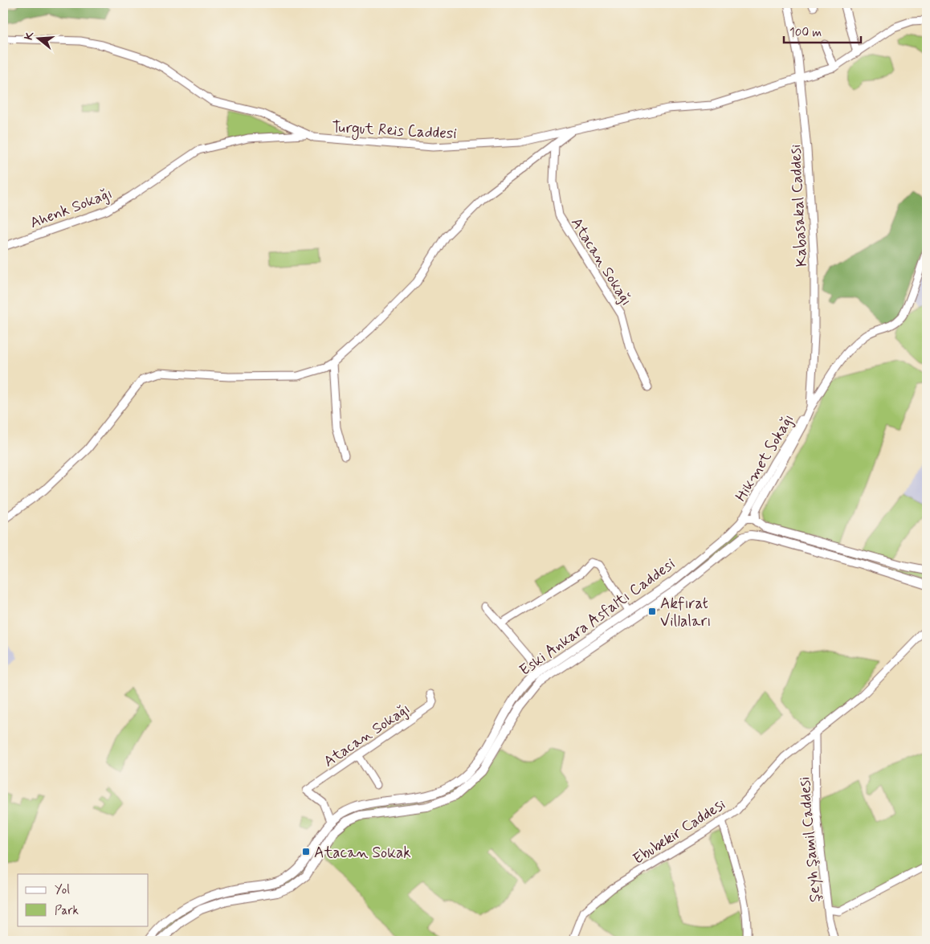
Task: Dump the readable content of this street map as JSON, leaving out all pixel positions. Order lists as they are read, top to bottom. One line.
{"streets":{"main road":["Eski Ankara Asfaltı Caddesi"],"street":["Turgut Reis Caddesi","Kabasakal Caddesi","Ahenk Sokağı","Atacan Sokağı","Hikmet Sokağı","Ebubekir Caddesi","Şeyh Şamil Caddesi"]},"crossings":[["Turgut Reis Caddesi","Kabasakal Caddesi"],["Turgut Reis Caddesi","Ahenk Sokağı"],["Kabasakal Caddesi","Hikmet Sokağı"],["Atacan Sokağı","Eski Ankara Asfaltı Caddesi"],["Hikmet Sokağı","Eski Ankara Asfaltı Caddesi"],["Ebubekir Caddesi","Şeyh Şamil Caddesi"]],"places":{"transit":["Akfırat Villaları","Atacan Sokak"]},"legend":["Yol","Park"],"scale_bar":"100 m","north":"left"}
